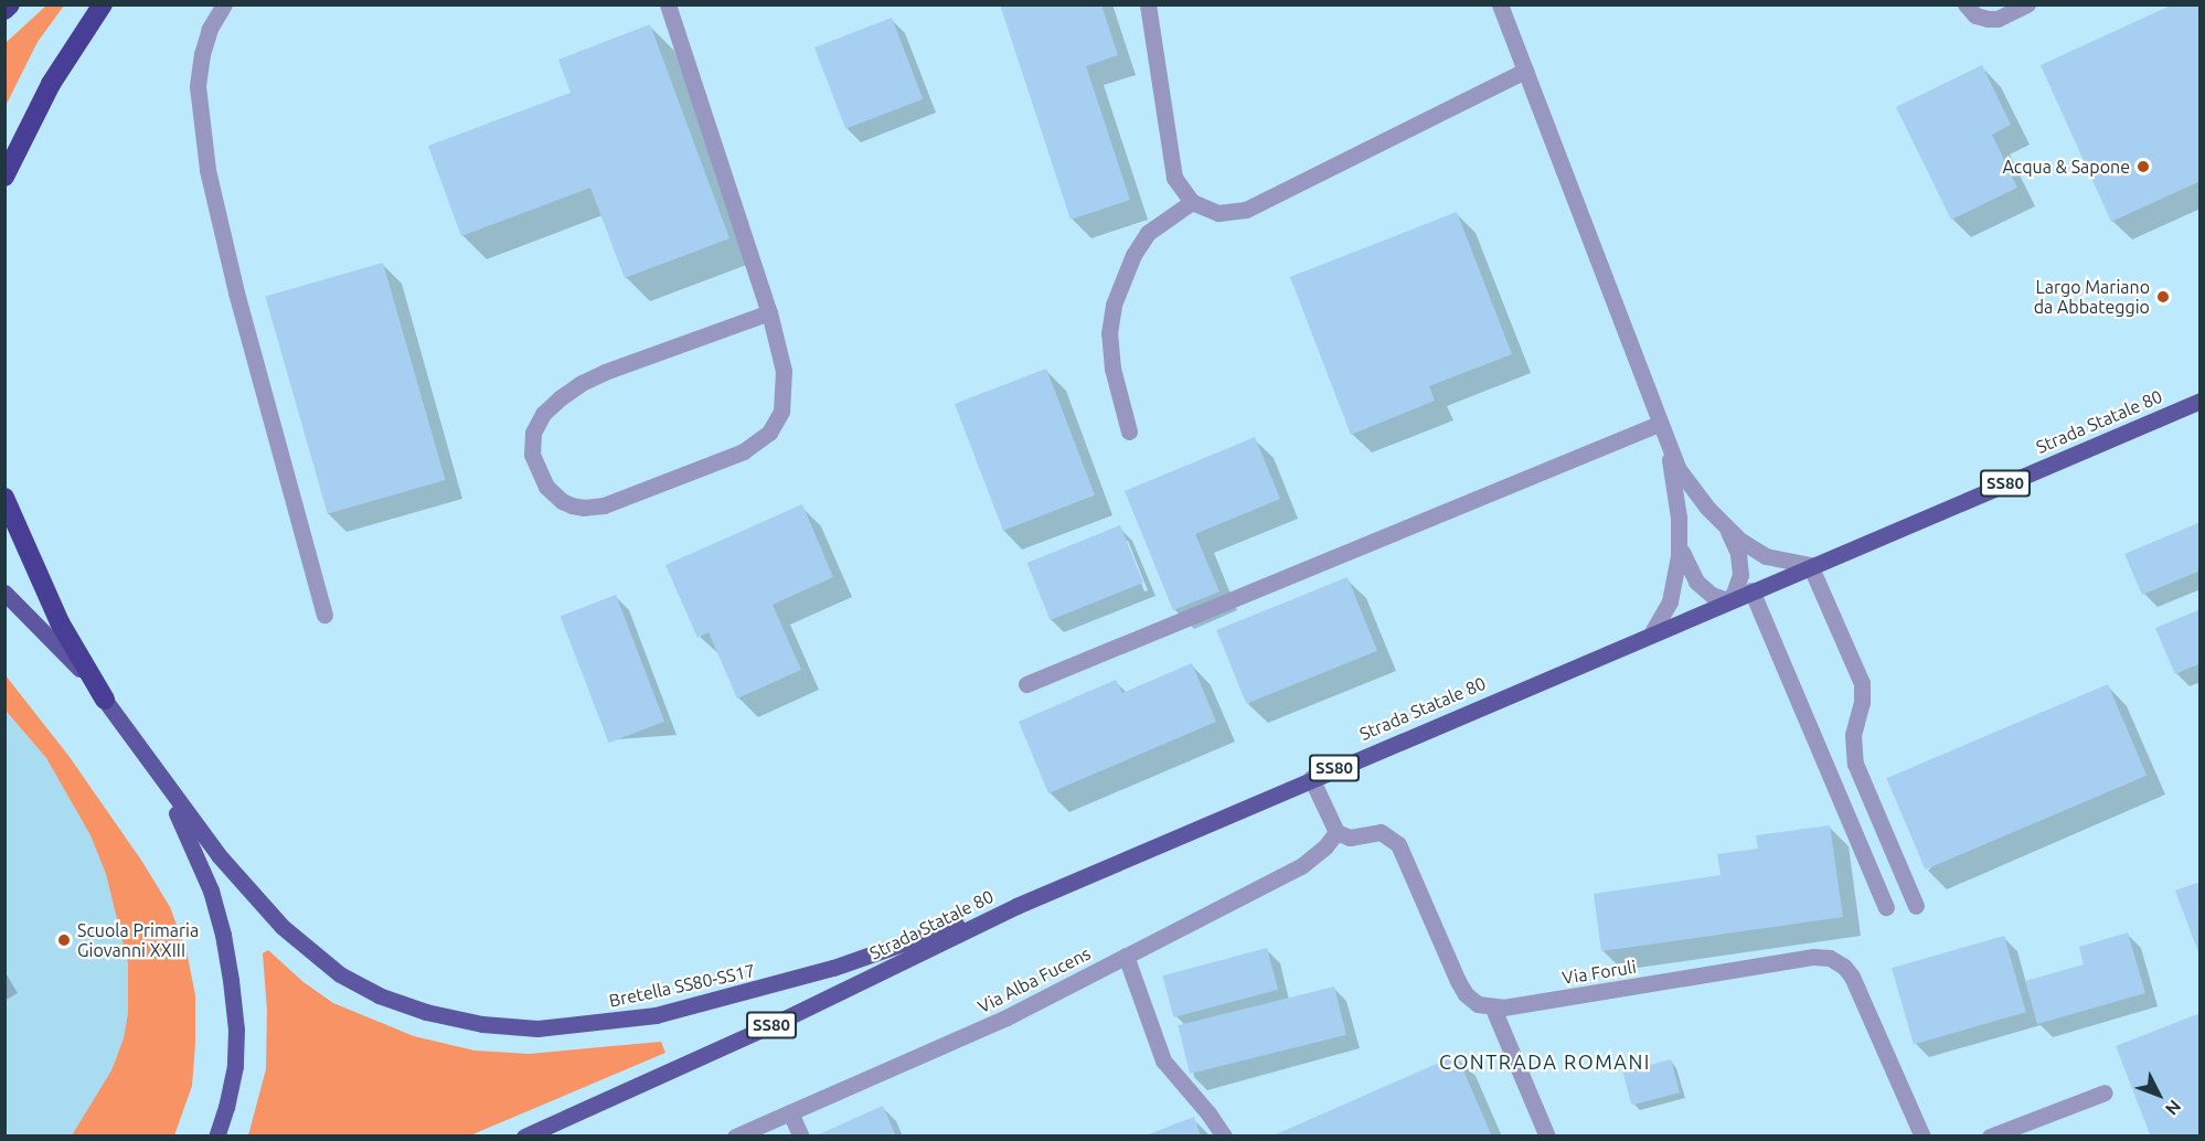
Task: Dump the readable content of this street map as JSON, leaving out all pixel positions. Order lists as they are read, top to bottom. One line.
{"streets":{"main road":["Strada Statale 80","SS80","Bretella SS80-SS17"],"street":["Via Foruli","Via Alba Fucens"]},"crossings":[["Strada Statale 80","Bretella SS80-SS17"]],"districts":["CONTRADA ROMANI"],"places":["Acqua & Sapone","Largo Mariano da Abbateggio","Scuola Primaria Giovanni XXIII"],"north":"bottom right"}
